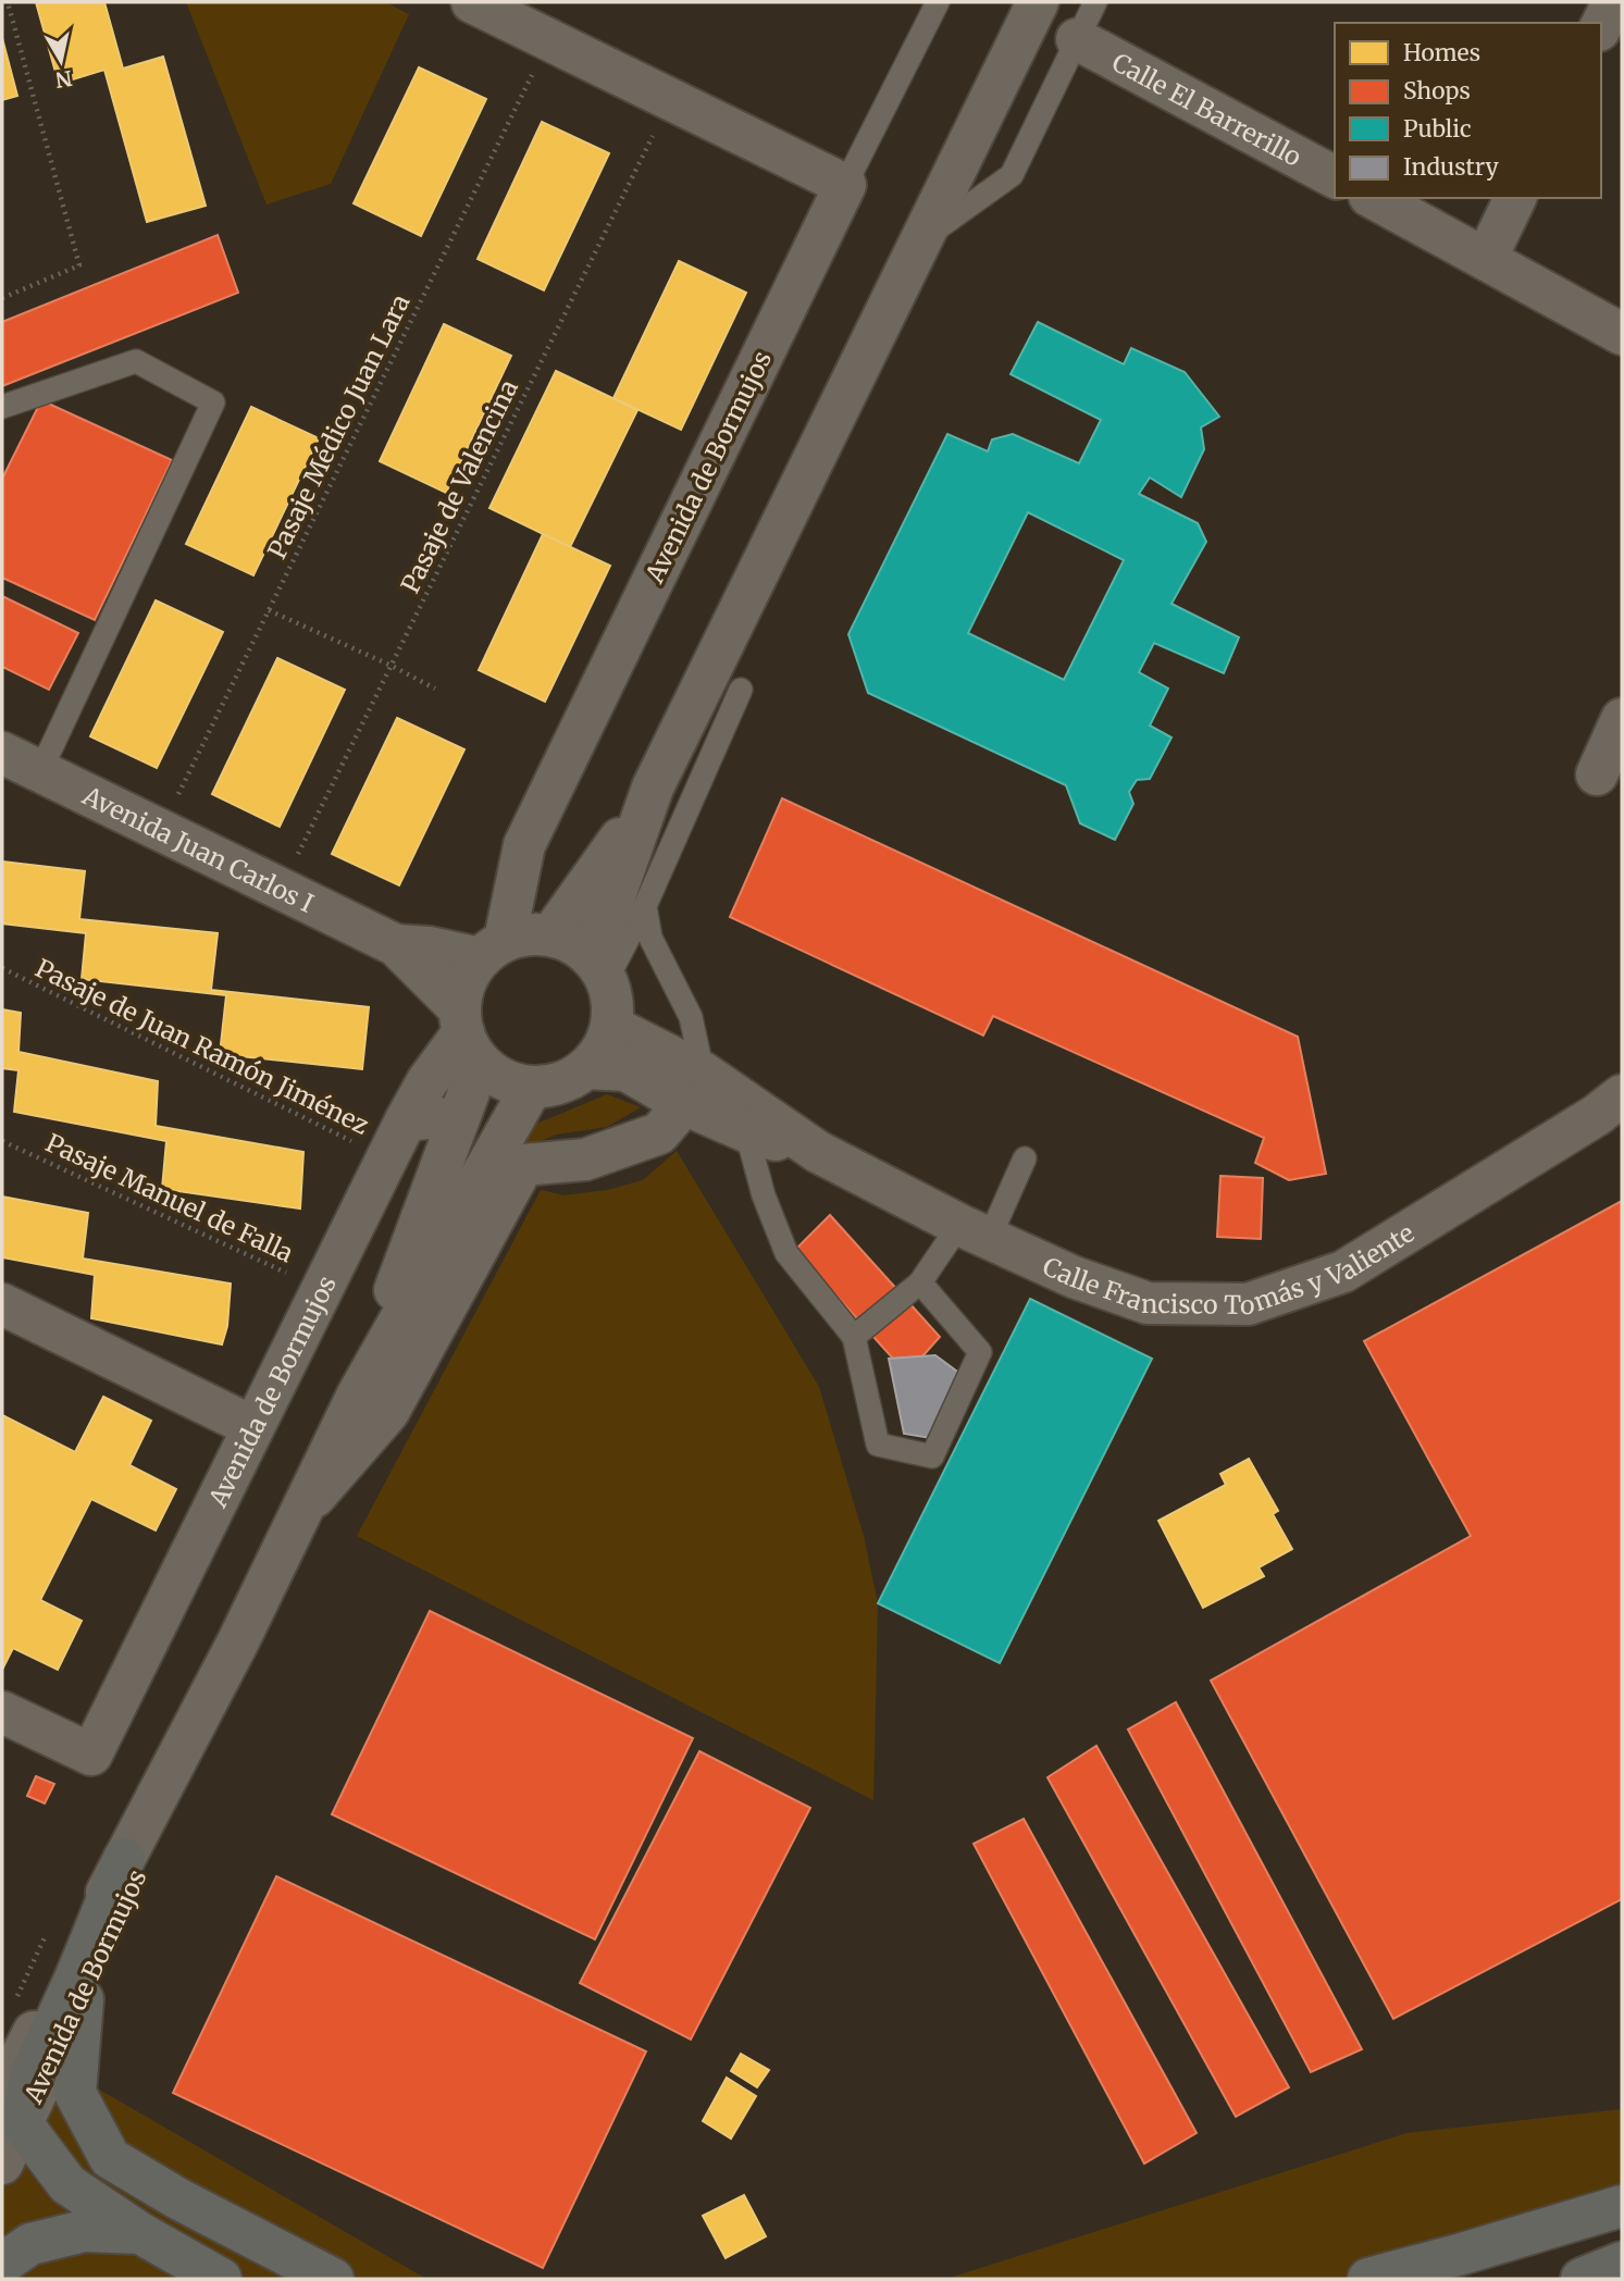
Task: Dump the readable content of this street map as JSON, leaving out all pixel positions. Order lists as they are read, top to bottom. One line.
{"streets":{"street":["Calle El Barrerillo","Avenida de Bormujos","Avenida Juan Carlos I","Calle Francisco Tomás y Valiente"],"path":["Pasaje Médico Juan Lara","Pasaje de Valencina","Pasaje de Juan Ramón Jiménez","Pasaje Manuel de Falla"]},"crossings":[["Pasaje Médico Juan Lara","Avenida Juan Carlos I"],["Avenida de Bormujos","Avenida Juan Carlos I"],["Avenida de Bormujos","Pasaje de Juan Ramón Jiménez"],["Avenida de Bormujos","Pasaje Manuel de Falla"],["Avenida de Bormujos","Calle Francisco Tomás y Valiente"],["Pasaje de Valencina","Avenida Juan Carlos I"],["Avenida Juan Carlos I","Calle Francisco Tomás y Valiente"]],"legend":["Homes","Shops","Public","Industry"],"north":"bottom"}
